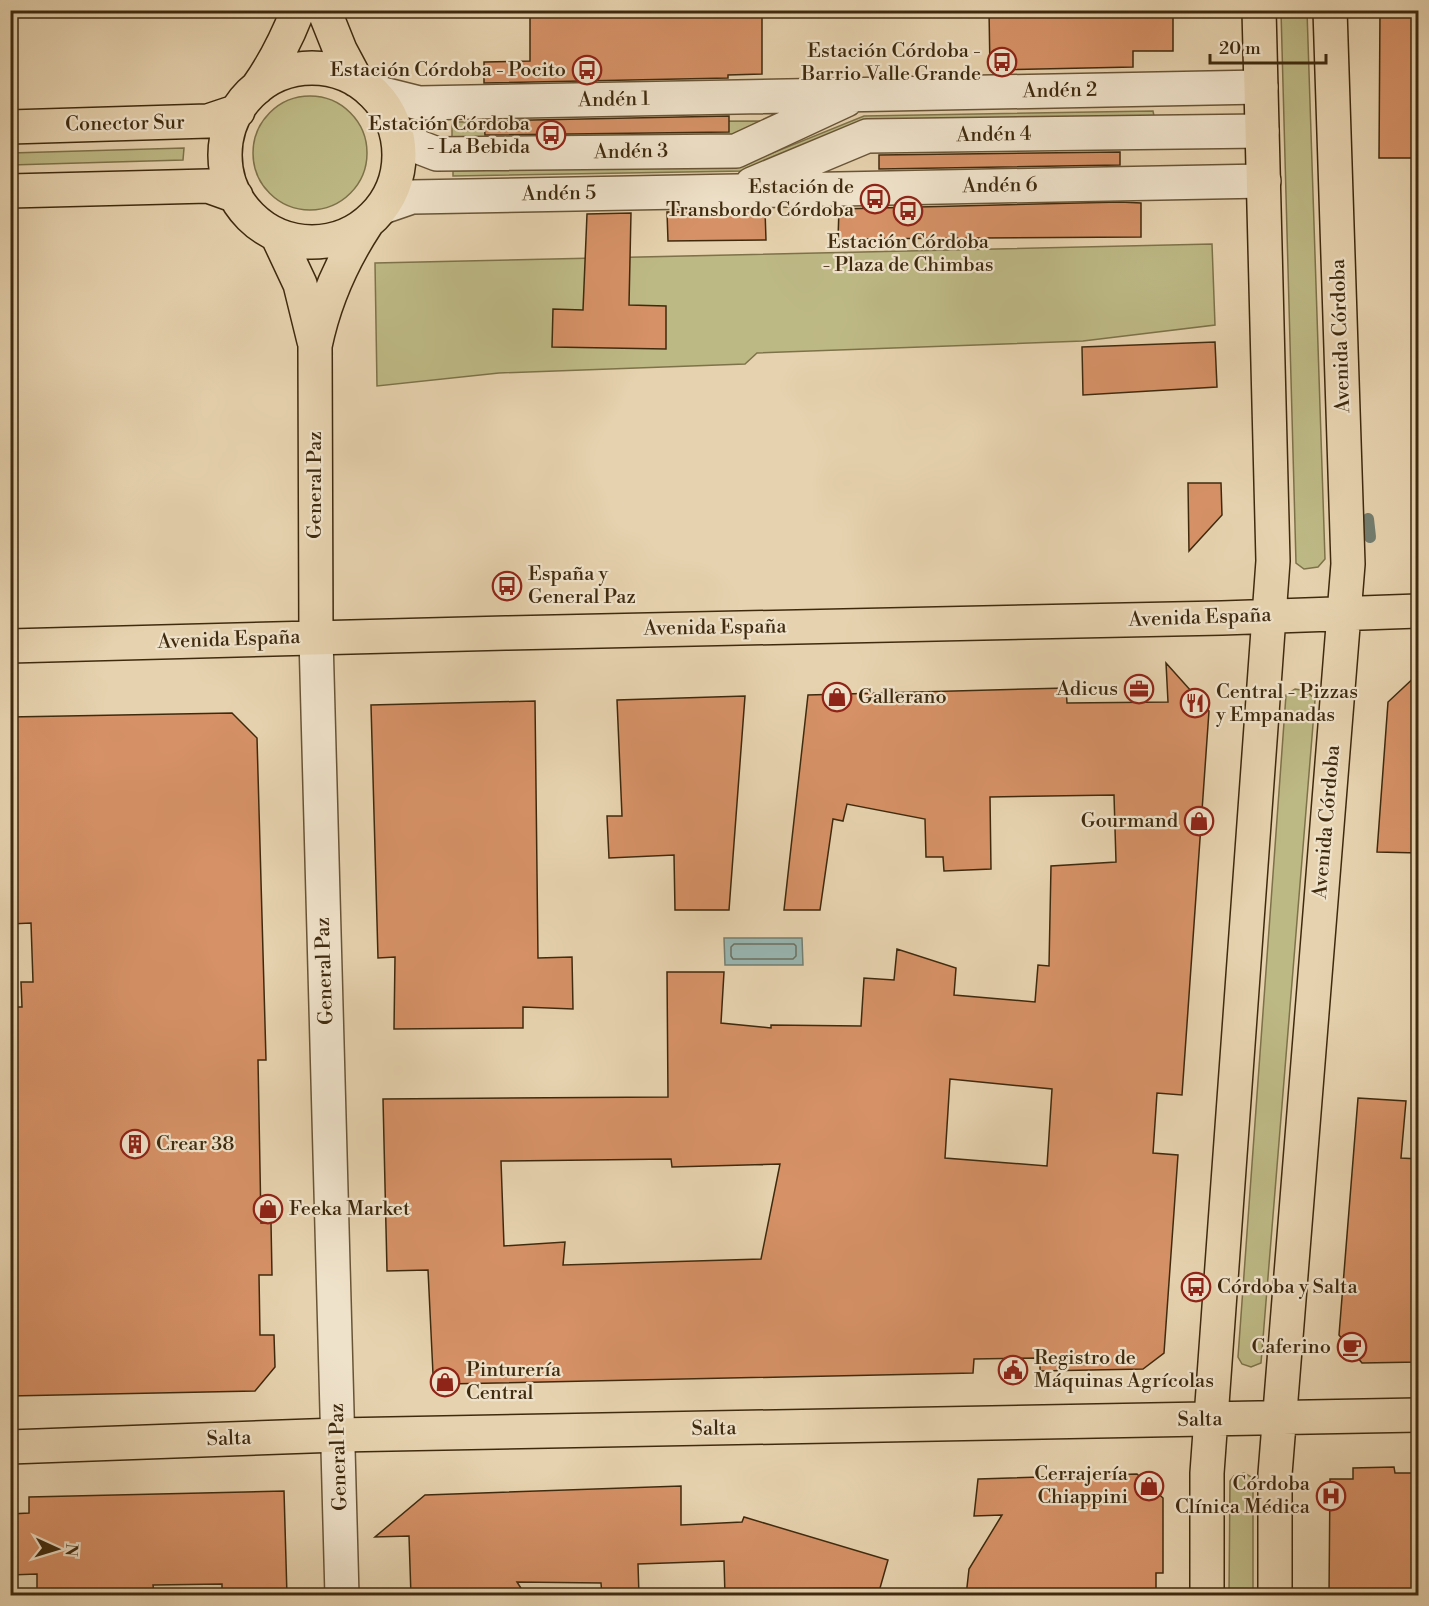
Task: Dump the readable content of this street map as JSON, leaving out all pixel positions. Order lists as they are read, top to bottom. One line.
{"streets":{"main road":["Conector Sur","Avenida Córdoba","General Paz","Avenida España","Salta"],"street":["Andén 2","Andén 1","Andén 4","Andén 3","Andén 6","Andén 5"]},"crossings":[["Andén 2","Andén 1"],["Andén 2","Andén 3"],["Andén 1","Conector Sur"],["Andén 1","Andén 3"],["Andén 1","Andén 5"],["Andén 1","General Paz"],["Conector Sur","Andén 3"],["Conector Sur","Andén 5"],["Conector Sur","General Paz"],["Andén 4","Andén 6"],["Andén 4","Andén 5"],["Andén 3","Andén 5"],["Andén 3","General Paz"],["Andén 6","Andén 5"],["Andén 5","General Paz"],["Avenida Córdoba","Avenida España"],["Avenida Córdoba","Salta"],["General Paz","Avenida España"],["General Paz","Salta"]],"places":{"bus stop":["Estación Córdoba - Barrio Valle Grande","Estación Córdoba - Pocito","Estación Córdoba - La Bebida","Estación de Transbordo Córdoba","Estación Córdoba - Plaza de Chimbas","España y General Paz","Córdoba y Salta"],"office":["Adicus"],"shop":["Gallerano","Gourmand","Feeka Market","Pinturería Central","Cerrajería Chiappini"],"restaurant":["Central - Pizzas y Empanadas"],"building":["Crear 38"],"cafe":["Caferino"],"public building":["Registro de Máquinas Agrícolas"],"hospital":["Córdoba Clínica Médica"]},"scale_bar":"20 m","north":"right"}
